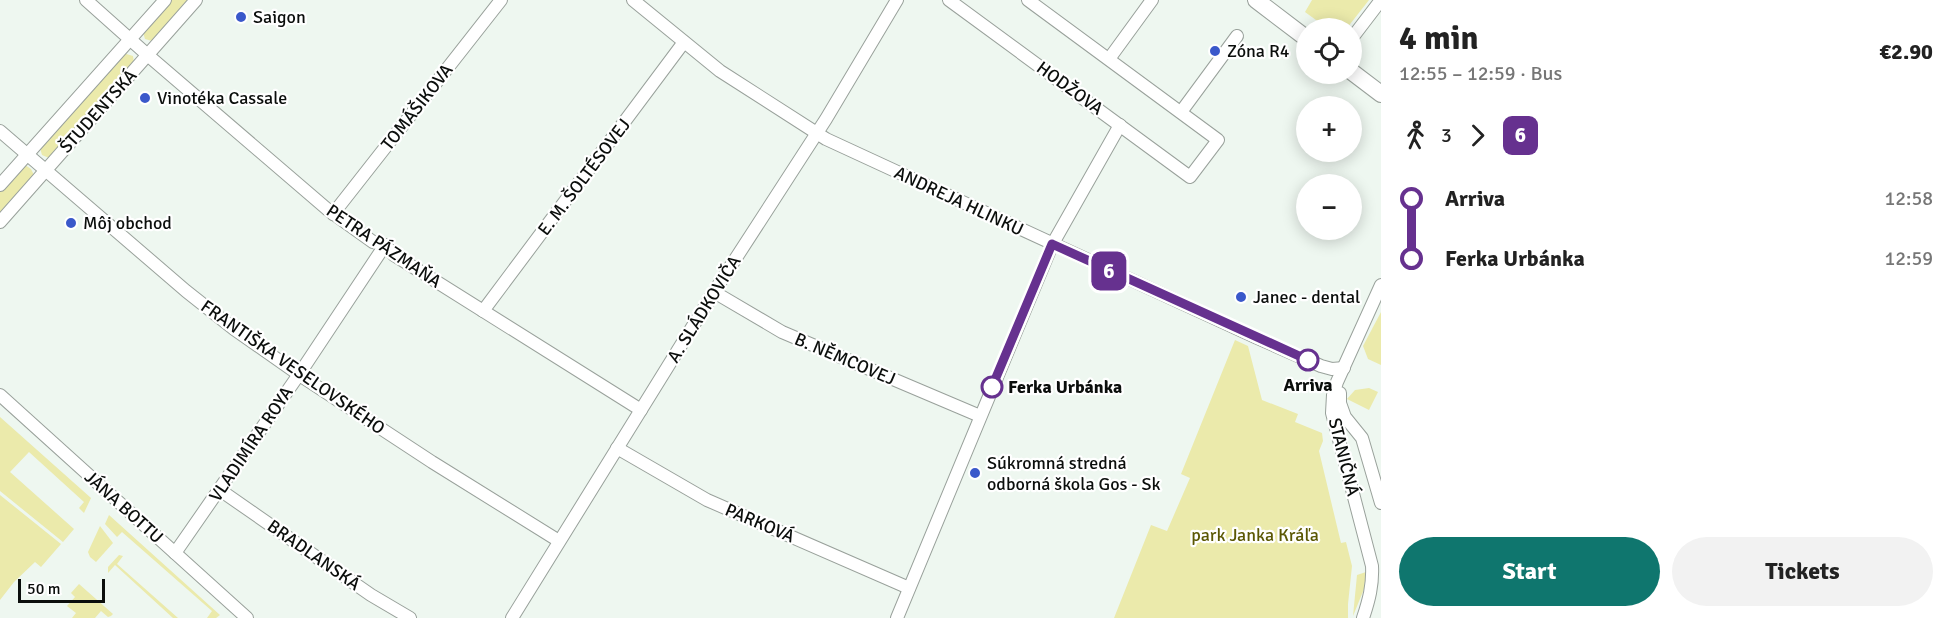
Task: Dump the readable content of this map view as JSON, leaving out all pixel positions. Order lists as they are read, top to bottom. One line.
{"streets":{"street":["HODŽOVA","TOMÁŠIKOVA","ŠTUDENTSKÁ","E. M. ŠOLTÉSOVEJ","ANDREJA HLINKU","PETRA PÁZMAŇA","A. SLÁDKOVIČA","B. NĚMCOVEJ","FRANTIŠKA VESELOVSKÉHO","VLADIMÍRA ROYA","STANIČNÁ","JÁNA BOTTU","PARKOVÁ","BRADLANSKÁ"]},"crossings":[["TOMÁŠIKOVA","PETRA PÁZMAŇA"],["ŠTUDENTSKÁ","PETRA PÁZMAŇA"],["ŠTUDENTSKÁ","FRANTIŠKA VESELOVSKÉHO"],["E. M. ŠOLTÉSOVEJ","ANDREJA HLINKU"],["E. M. ŠOLTÉSOVEJ","PETRA PÁZMAŇA"],["ANDREJA HLINKU","A. SLÁDKOVIČA"],["ANDREJA HLINKU","STANIČNÁ"],["PETRA PÁZMAŇA","A. SLÁDKOVIČA"],["PETRA PÁZMAŇA","VLADIMÍRA ROYA"],["A. SLÁDKOVIČA","B. NĚMCOVEJ"],["A. SLÁDKOVIČA","FRANTIŠKA VESELOVSKÉHO"],["A. SLÁDKOVIČA","PARKOVÁ"],["FRANTIŠKA VESELOVSKÉHO","VLADIMÍRA ROYA"],["VLADIMÍRA ROYA","JÁNA BOTTU"],["VLADIMÍRA ROYA","BRADLANSKÁ"]],"parks":["park Janka Kráľa"],"places":["Saigon","Zóna R4","Vinotéka Cassale","Môj obchod","Janec - dental","Arriva","Ferka Urbánka","Súkromná stredná odborná škola Gos - Sk"],"lines":["bus line 6"],"scale_bar":"50 m","page":{"on_map":"6","heading":["4 min","12:55 – 12:59 · Bus","€2.90"],"map_buttons":["+","−"],"legs":["3","6"],"list":[{"name":"Arriva","value":"12:58"},{"name":"Ferka Urbánka","value":"12:59"}],"buttons":["Start","Tickets"],"scale":"50 m"}}
